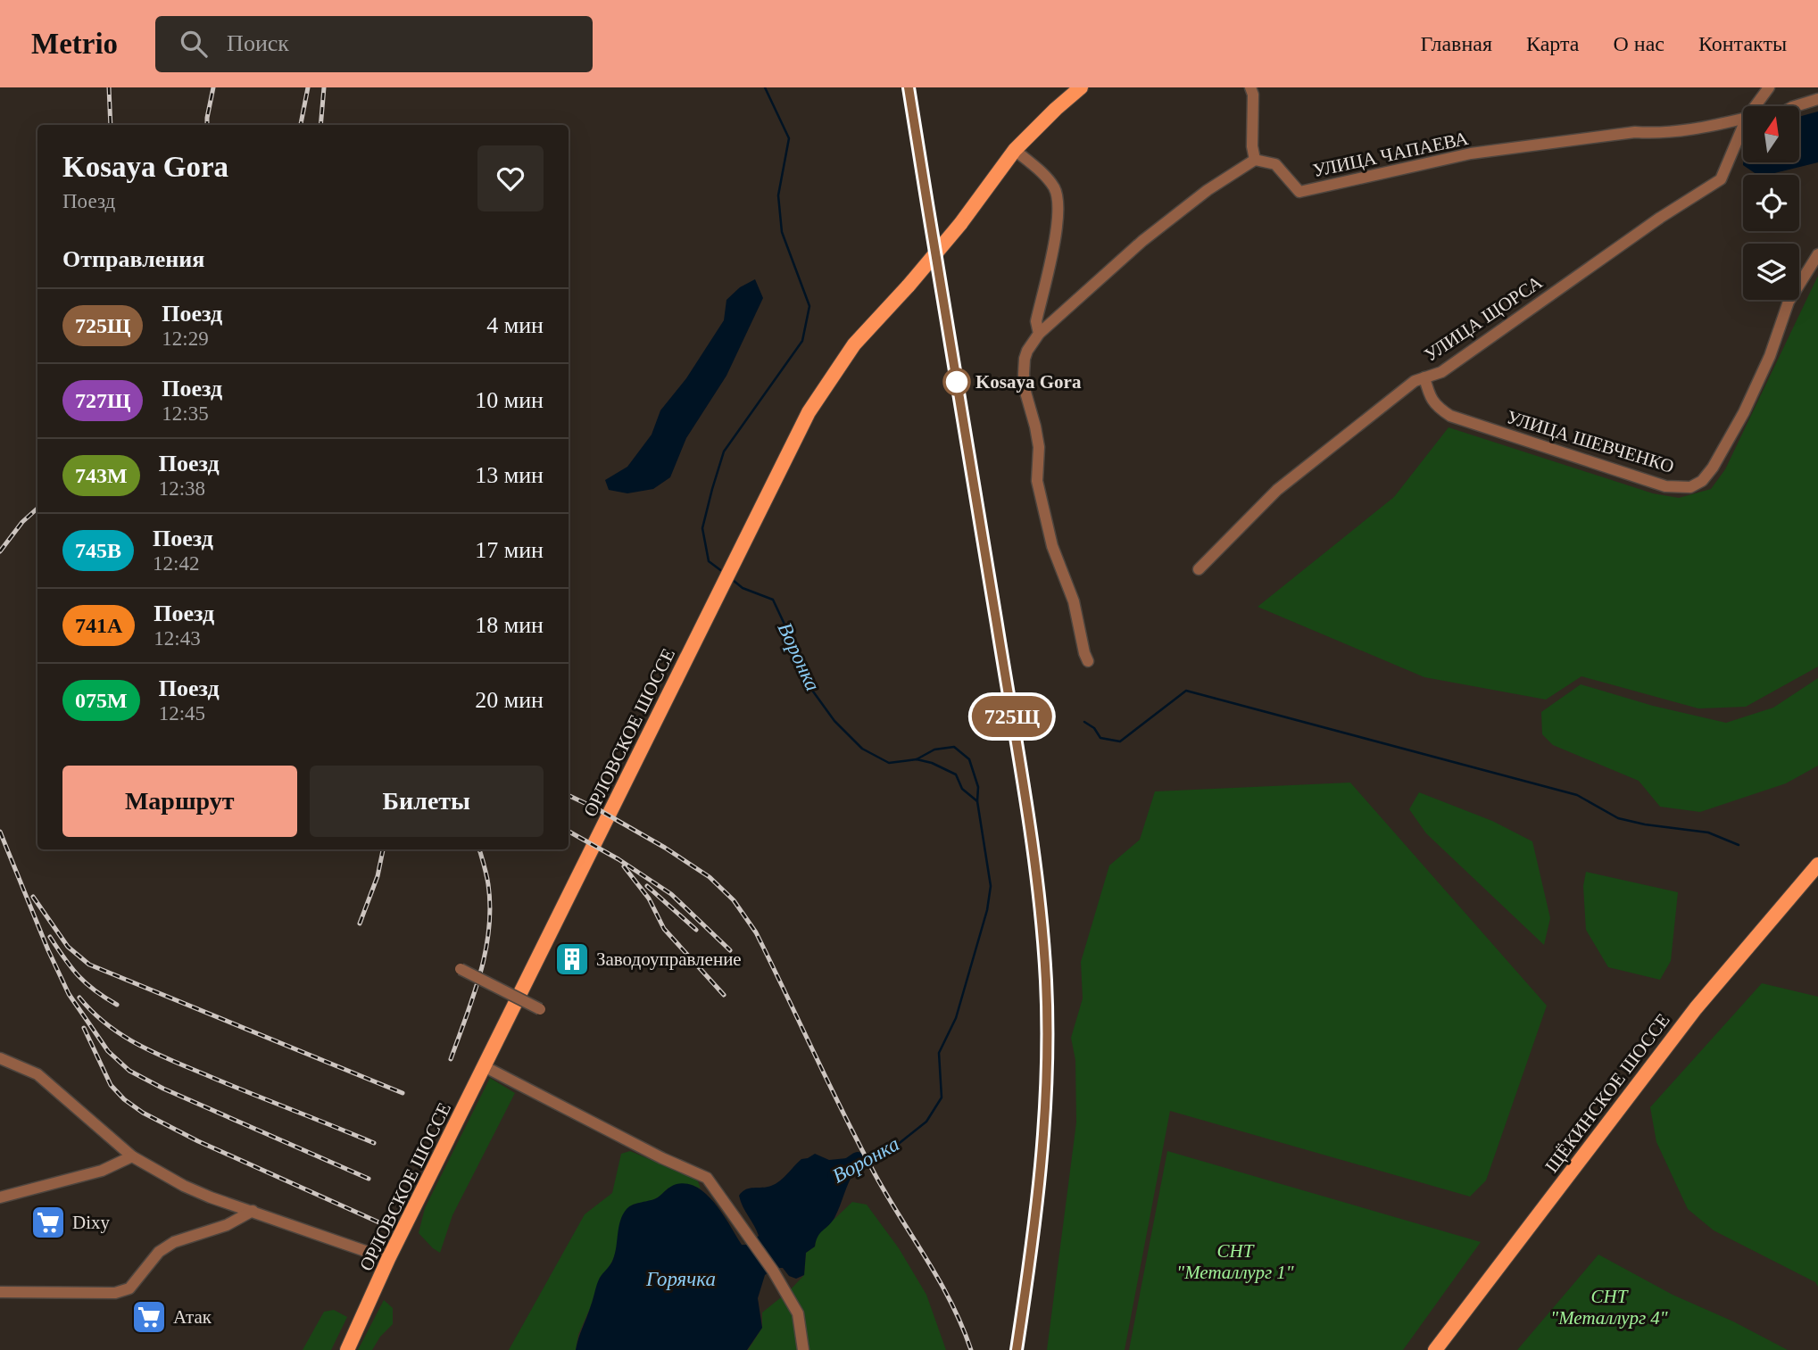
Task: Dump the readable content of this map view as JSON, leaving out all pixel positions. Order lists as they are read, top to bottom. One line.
{"streets":{"main road":["ОРЛОВСКОЕ ШОССЕ","ЩЁКИНСКОЕ ШОССЕ"],"street":["УЛИЦА ЧАПАЕВА","УЛИЦА ЩОРСА","УЛИЦА ШЕВЧЕНКО"]},"crossings":[["УЛИЦА ЩОРСА","УЛИЦА ШЕВЧЕНКО"]],"water":["Воронка","Горячка"],"parks":["СНТ \"Металлург 1\"","СНТ \"Металлург 4\""],"places":{"other":["Kosaya Gora"],"building":["Заводоуправление"],"supermarket":["Dixy","Атак"]},"north":"top","page":{"header":"Metrio","search":"Поиск","nav":["Главная","Карта","О нас","Контакты"],"on_map":"725Щ","heading":[["Kosaya Gora","Поезд"],"Отправления"],"list":[{"mark":"725Щ","name":"Поезд","note":"12:29","value":"4 мин"},{"mark":"727Щ","name":"Поезд","note":"12:35","value":"10 мин"},{"mark":"743М","name":"Поезд","note":"12:38","value":"13 мин"},{"mark":"745В","name":"Поезд","note":"12:42","value":"17 мин"},{"mark":"741А","name":"Поезд","note":"12:43","value":"18 мин"},{"mark":"075М","name":"Поезд","note":"12:45","value":"20 мин"}],"buttons":["Маршрут","Билеты"]}}
